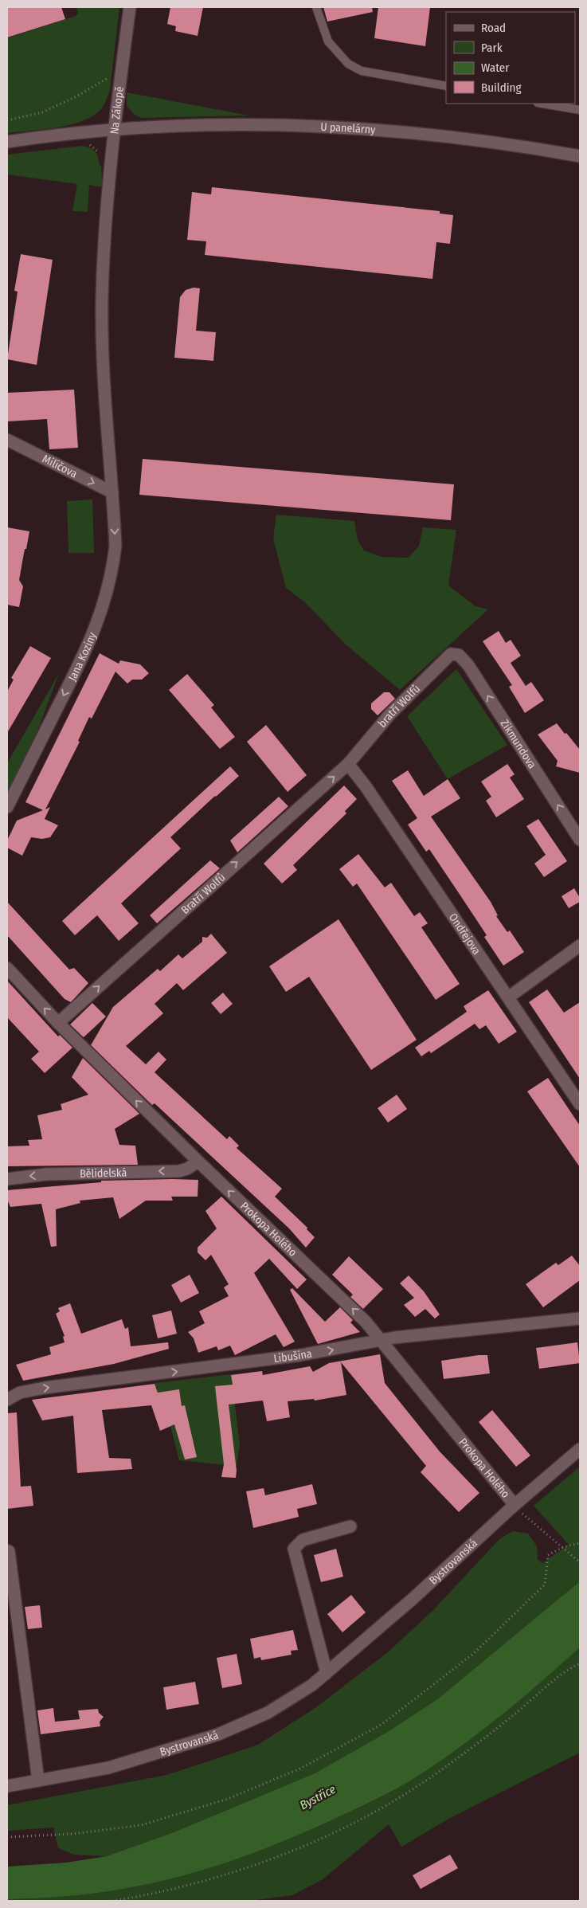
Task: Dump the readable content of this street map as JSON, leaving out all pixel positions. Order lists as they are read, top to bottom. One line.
{"streets":{"street":["Na Zákopě","U panelárny","Milíčova","Jana Koziny","bratří Wolfů","Zikmundova","Bratří Wolfů","Ondřejova","Bělidelská","Prokopa Holého","Libušina","Bystrovanská"]},"crossings":[["Na Zákopě","U panelárny"],["Na Zákopě","Jana Koziny"],["U panelárny","Jana Koziny"],["Milíčova","Jana Koziny"],["bratří Wolfů","Zikmundova"],["bratří Wolfů","Bratří Wolfů"],["bratří Wolfů","Ondřejova"],["Bratří Wolfů","Ondřejova"],["Bratří Wolfů","Prokopa Holého"],["Bělidelská","Prokopa Holého"],["Prokopa Holého","Libušina"],["Prokopa Holého","Bystrovanská"]],"one_way":["Milíčova","Jana Koziny","Zikmundova","Bratří Wolfů","Bělidelská","Prokopa Holého","Libušina"],"water":["Bystřice"],"legend":["Road","Park","Water","Building"]}
